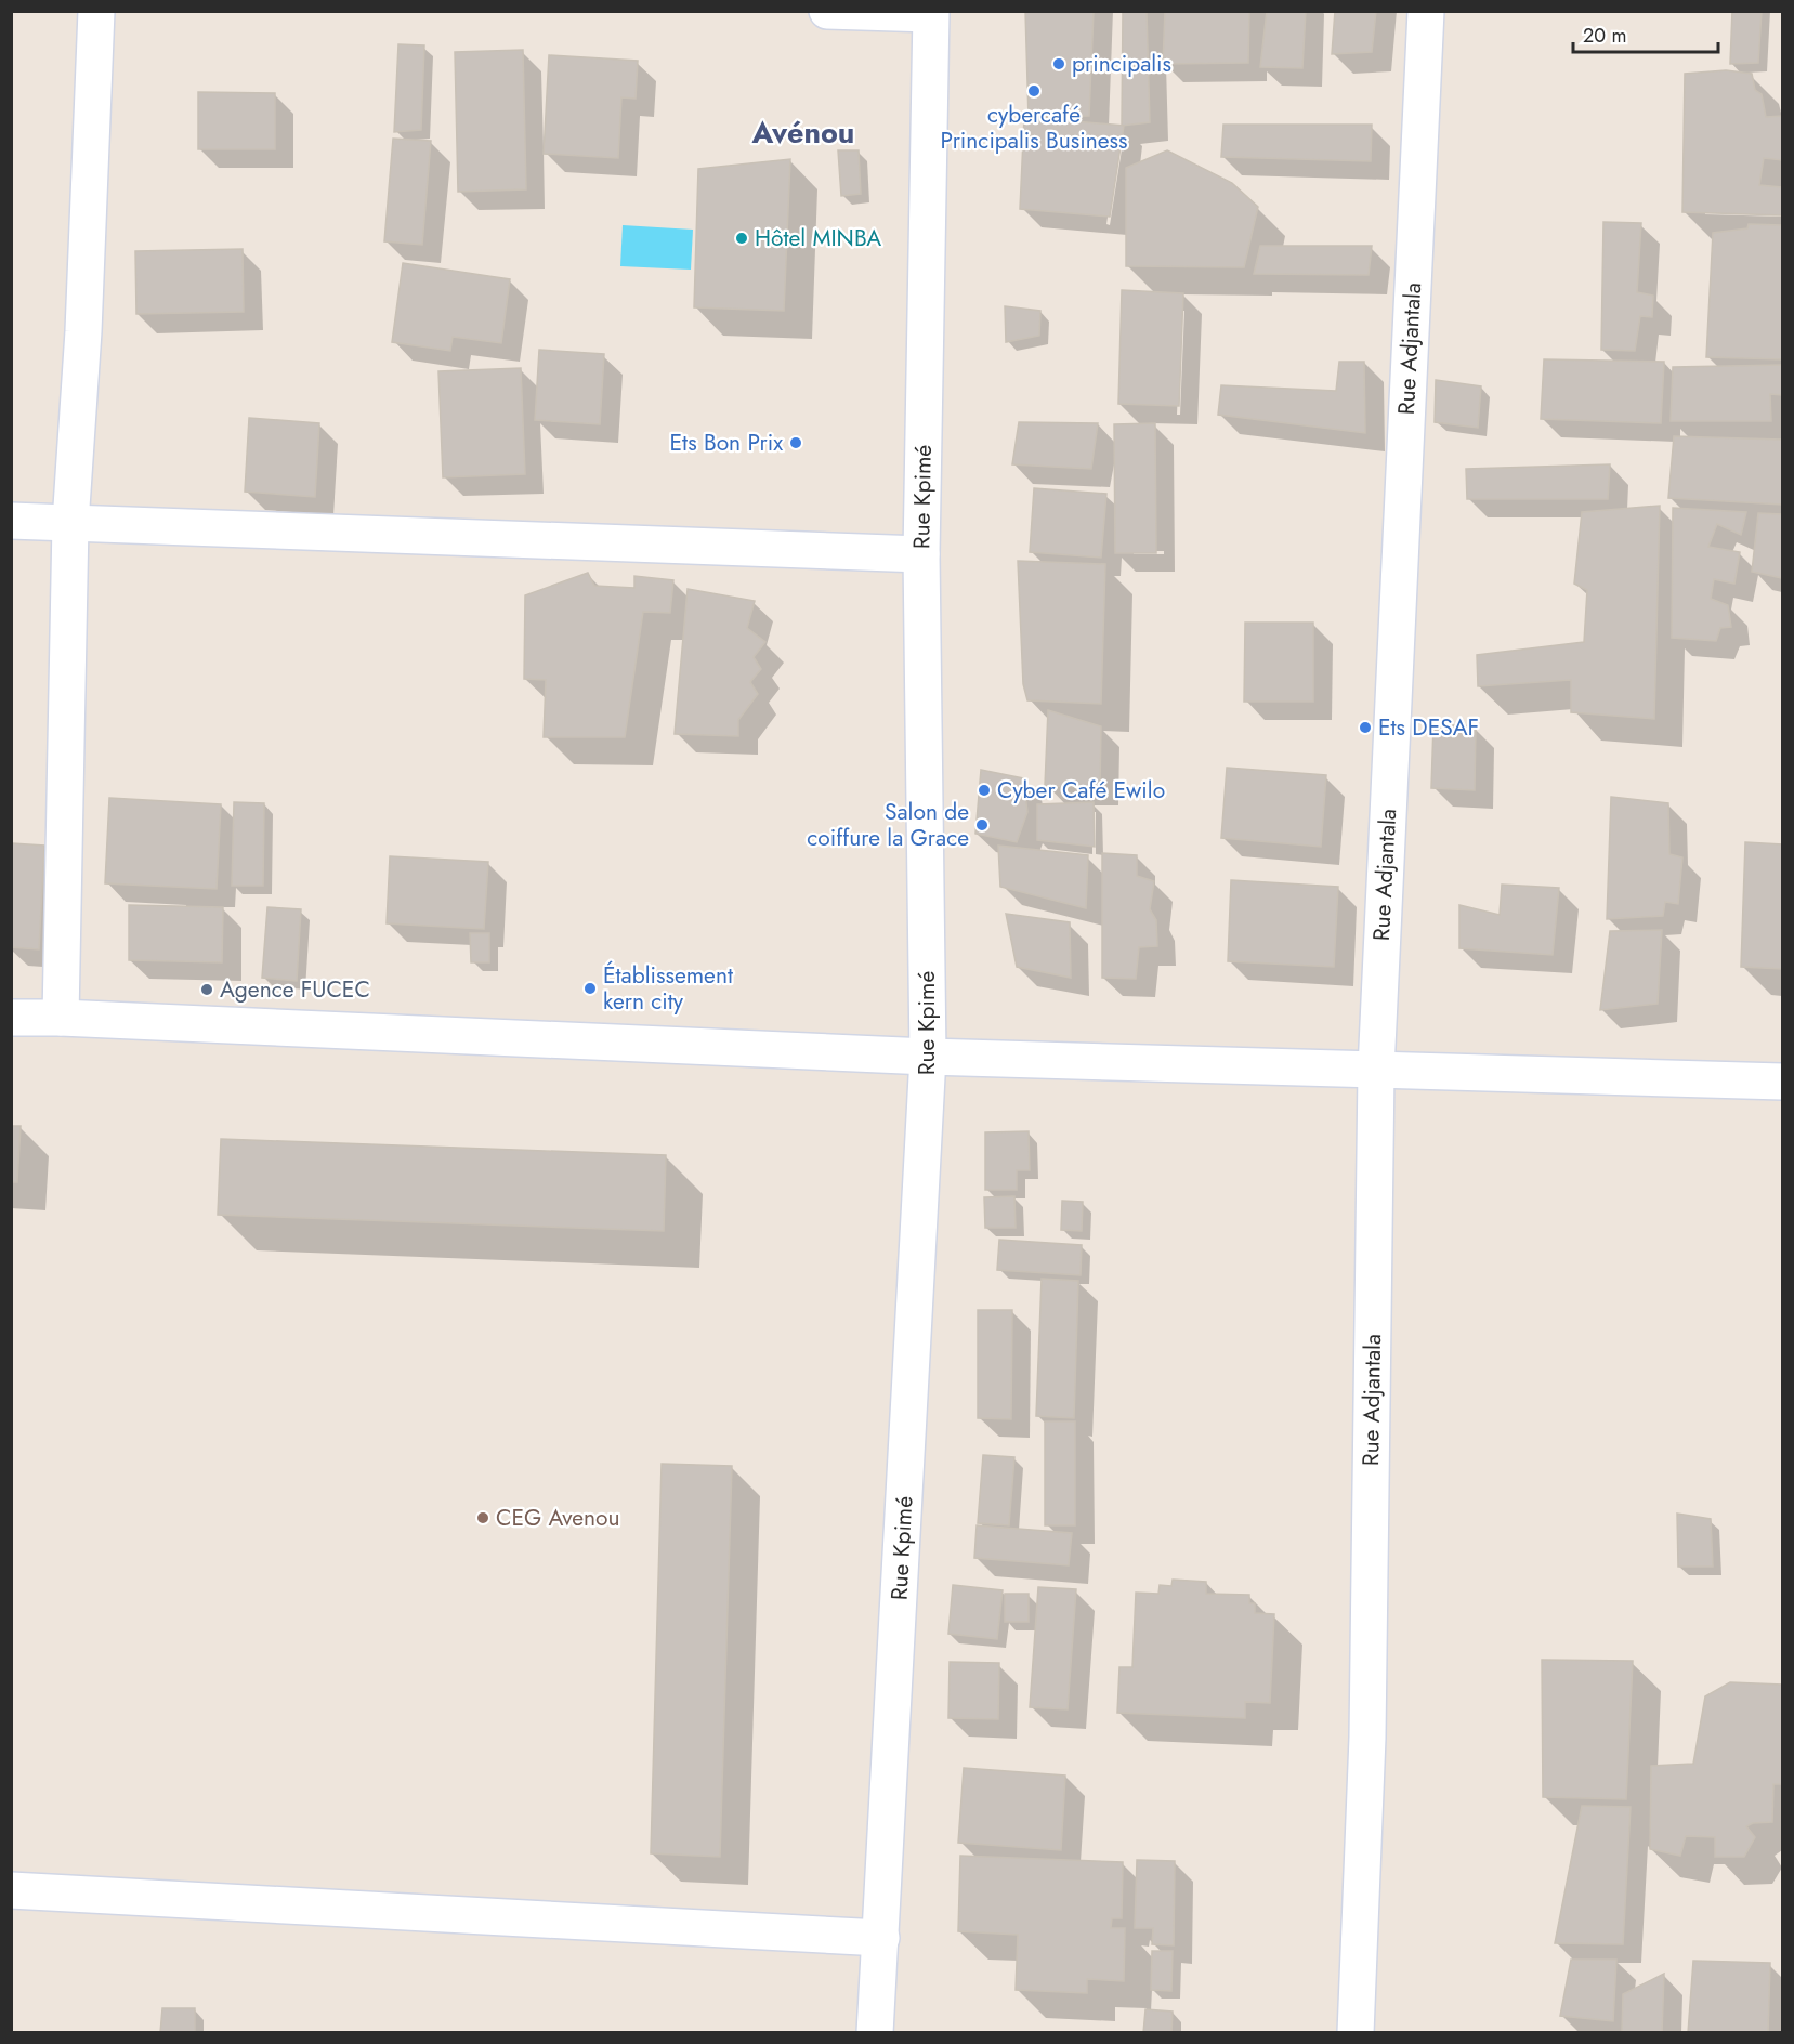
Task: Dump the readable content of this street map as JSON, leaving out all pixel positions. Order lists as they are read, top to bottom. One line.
{"streets":{"street":["Rue Adjantala","Rue Kpimé"]},"districts":["Avénou"],"places":["principalis","cybercafé Principalis Business","Hôtel MINBA","Ets Bon Prix","Ets DESAF","Cyber Café Ewilo","Salon de coiffure la Grace","Établissement kern city","Agence FUCEC","CEG Avenou"],"scale_bar":"20 m"}
